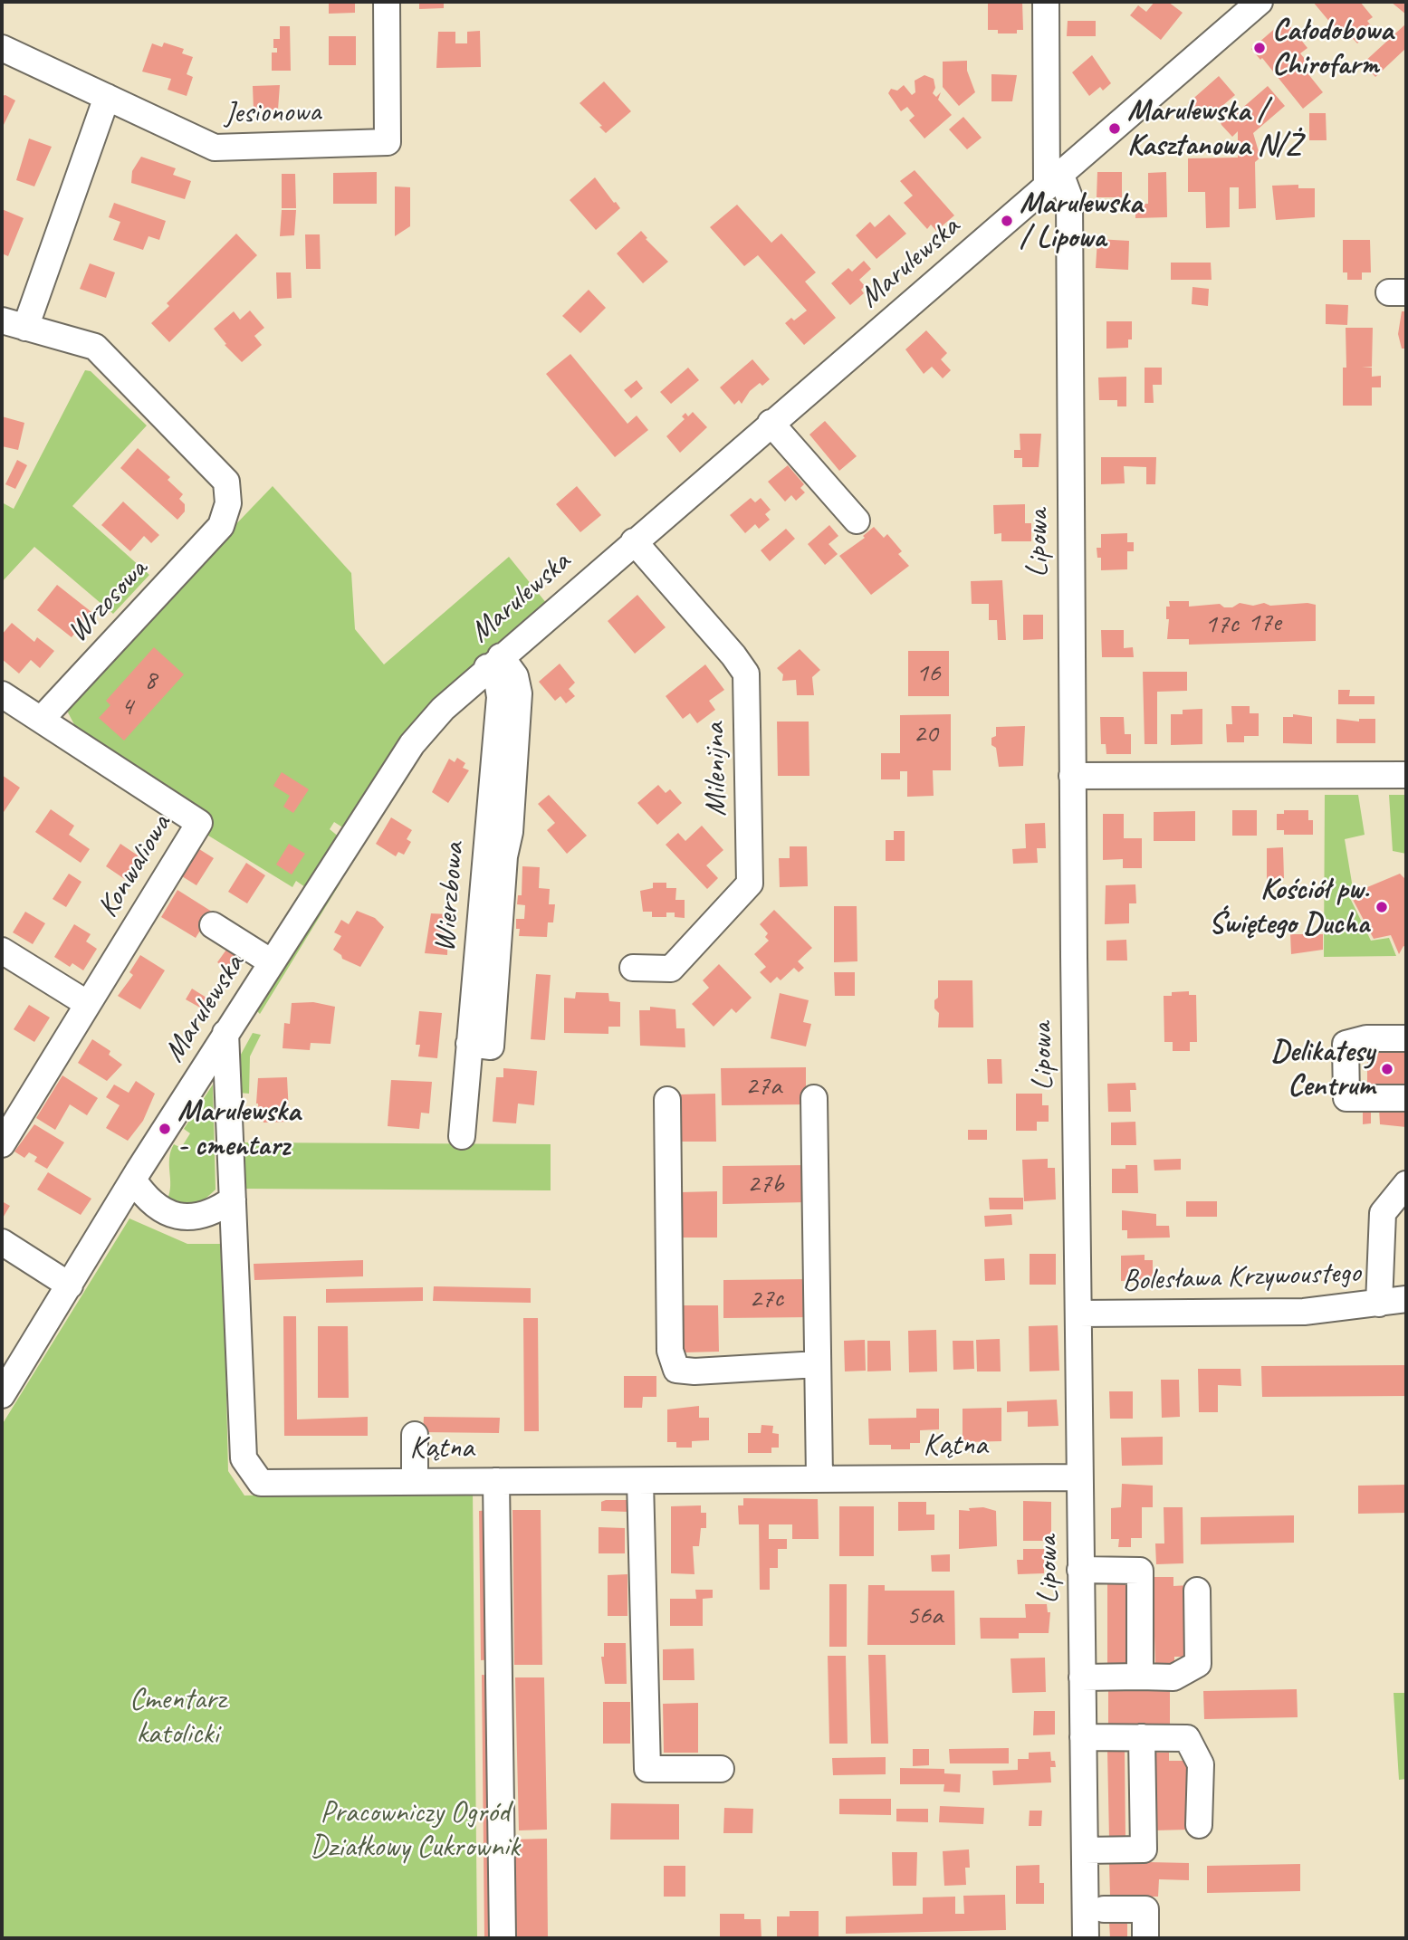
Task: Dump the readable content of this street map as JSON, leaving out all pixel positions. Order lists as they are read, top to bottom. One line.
{"streets":{"street":["Jesionowa","Marulewska","Lipowa","Wrzosowa","Milenijna","Konwaliowa","Wierzbowa","Bolesława Krzywoustego","Kątna"]},"crossings":[["Marulewska","Lipowa"],["Marulewska","Milenijna"],["Marulewska","Wierzbowa"],["Marulewska","Kątna"],["Lipowa","Bolesława Krzywoustego"],["Lipowa","Kątna"],["Wrzosowa","Konwaliowa"]],"parks":["Cmentarz katolicki","Pracowniczy Ogród Działkowy Cukrownik"],"places":["Całodobowa Chirofarm","Marulewska / Kasztanowa N/Ż","Marulewska / Lipowa","Kościół pw. Świętego Ducha","Delikatesy Centrum","Marulewska - cmentarz"],"house_numbers":["17e","17c","16","8","4","20","27a","27b","27c","56a"]}
